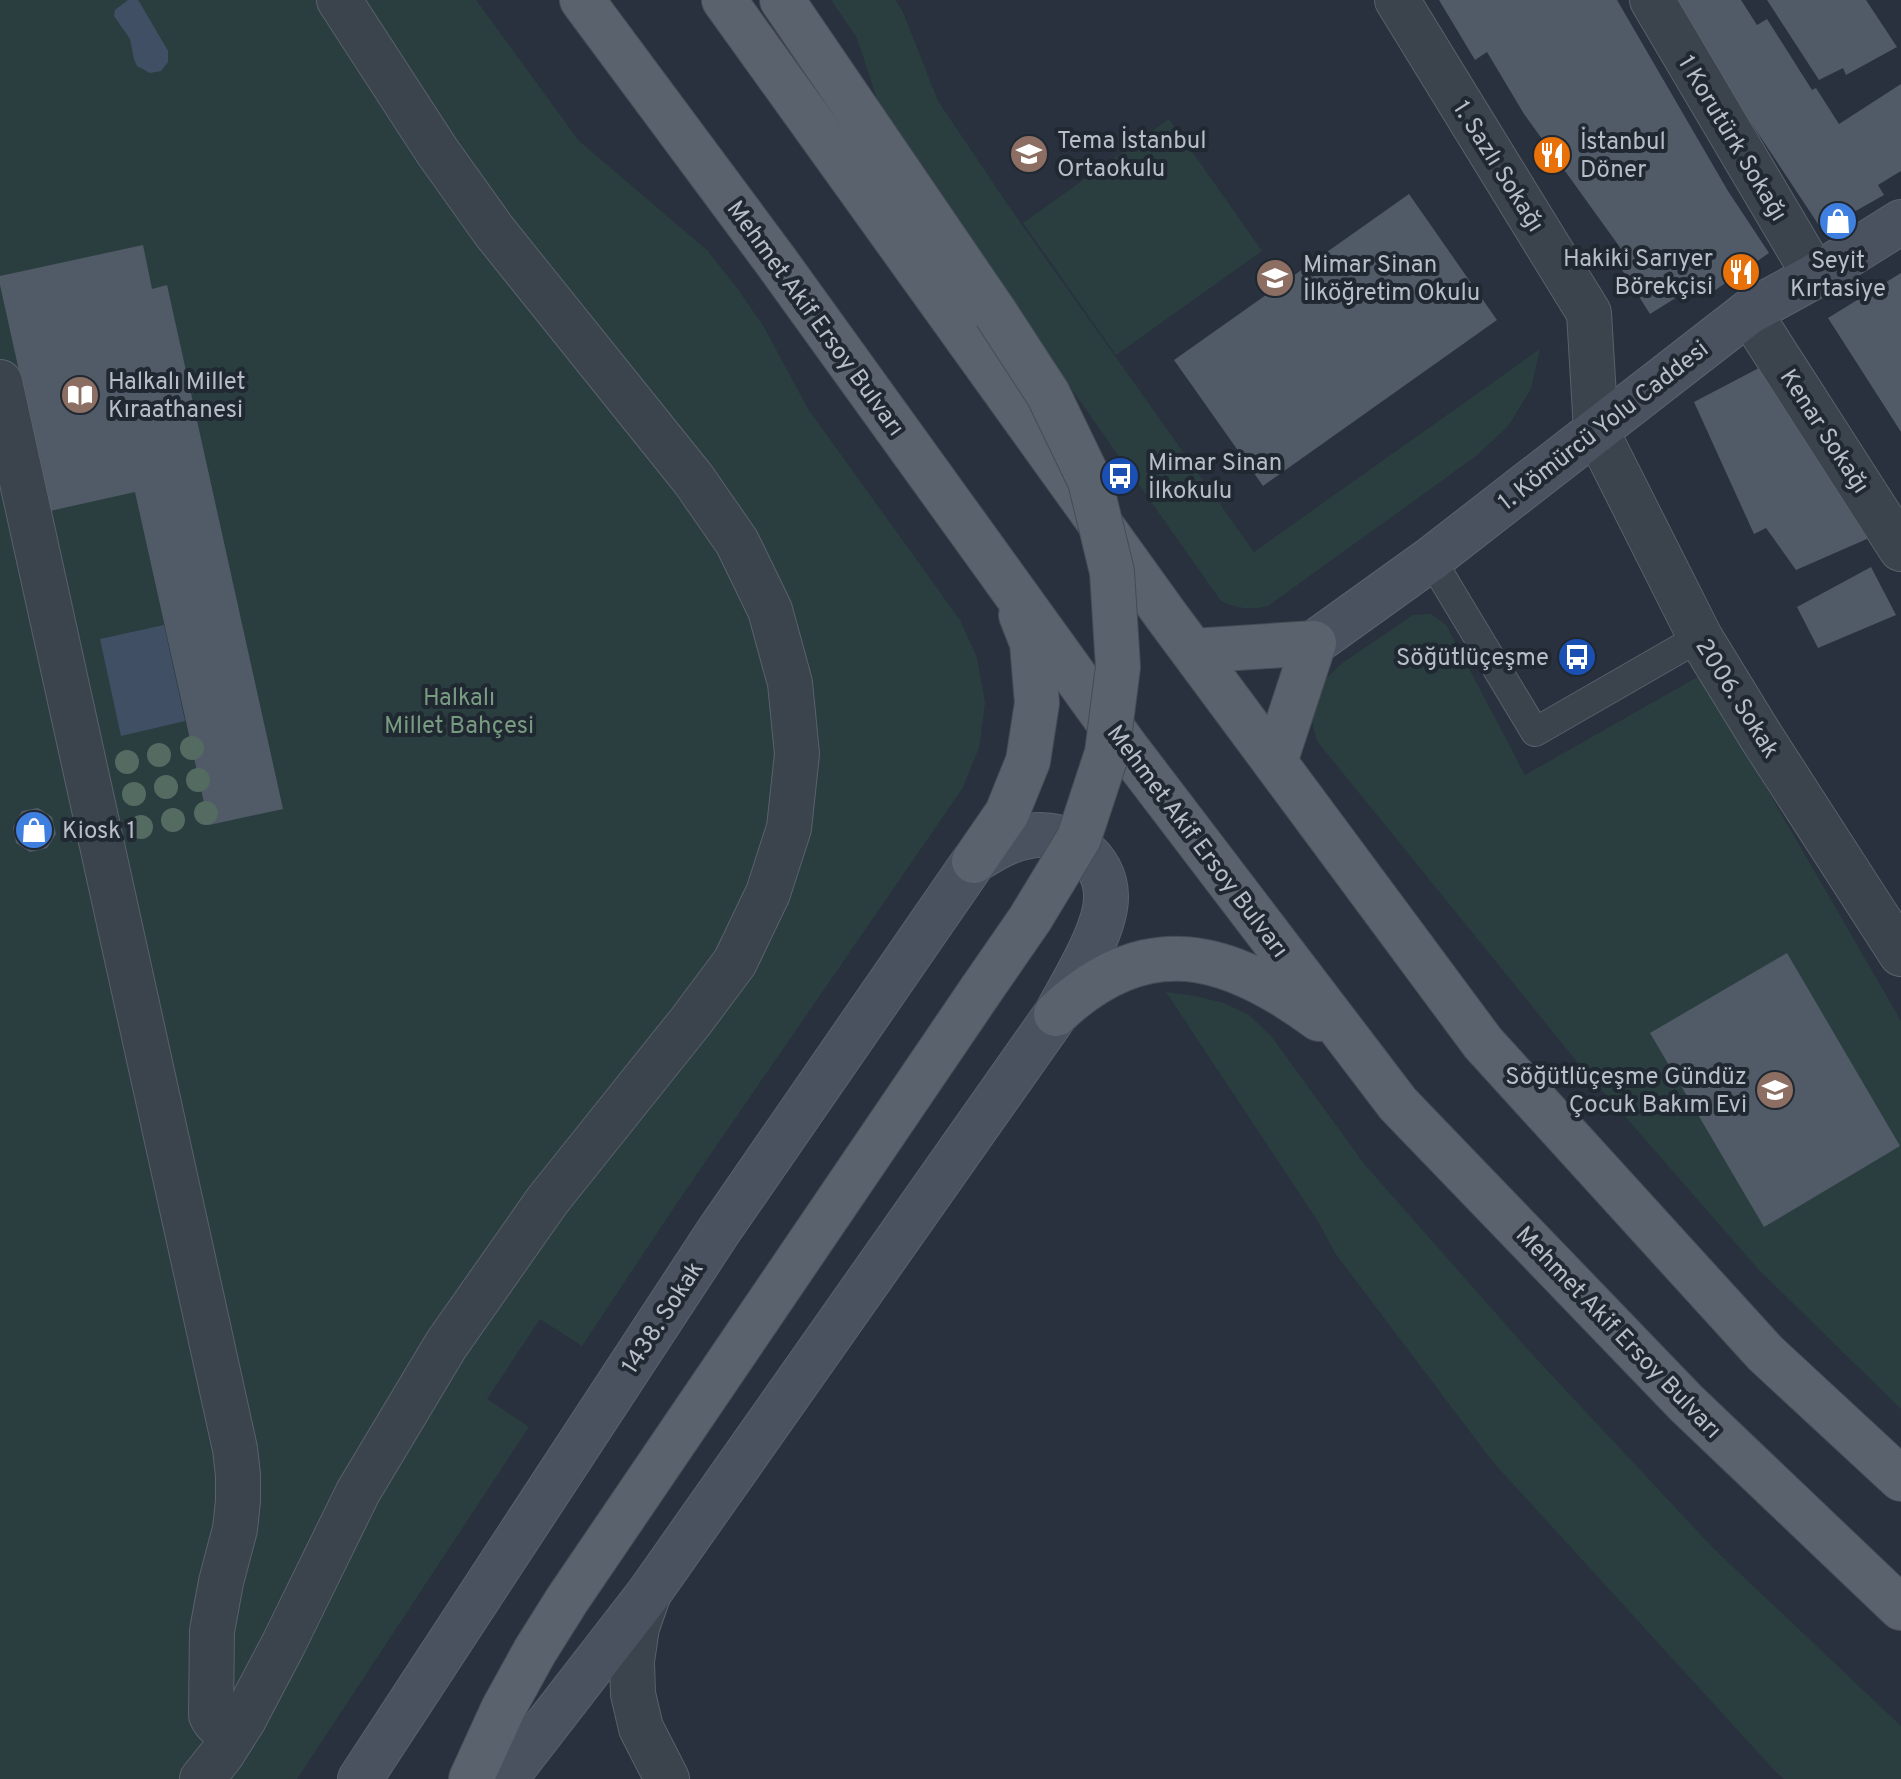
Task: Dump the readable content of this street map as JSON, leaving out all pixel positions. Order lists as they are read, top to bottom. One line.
{"streets":{"main road":["Mehmet Akif Ersoy Bulvarı"],"street":["1 Korutürk Sokağı","1. Sazlı Sokağı","1. Kömürcü Yolu Caddesi","Kenar Sokağı","2006. Sokak","1438. Sokak"]},"crossings":[["1 Korutürk Sokağı","1. Kömürcü Yolu Caddesi"],["1. Sazlı Sokağı","1. Kömürcü Yolu Caddesi"],["1. Sazlı Sokağı","2006. Sokak"],["1. Kömürcü Yolu Caddesi","Kenar Sokağı"],["1. Kömürcü Yolu Caddesi","2006. Sokak"]],"parks":["Halkalı Millet Bahçesi"],"places":{"school or university":["Tema İstanbul Ortaokulu","Mimar Sinan İlköğretim Okulu","Söğütlüçeşme Gündüz Çocuk Bakım Evi"],"restaurant":["İstanbul Döner","Hakiki Sarıyer Börekçisi"],"shop":["Seyit Kırtasiye","Kiosk 1"],"library":["Halkalı Millet Kıraathanesi"],"bus stop":["Mimar Sinan İlkokulu","Söğütlüçeşme"]}}
